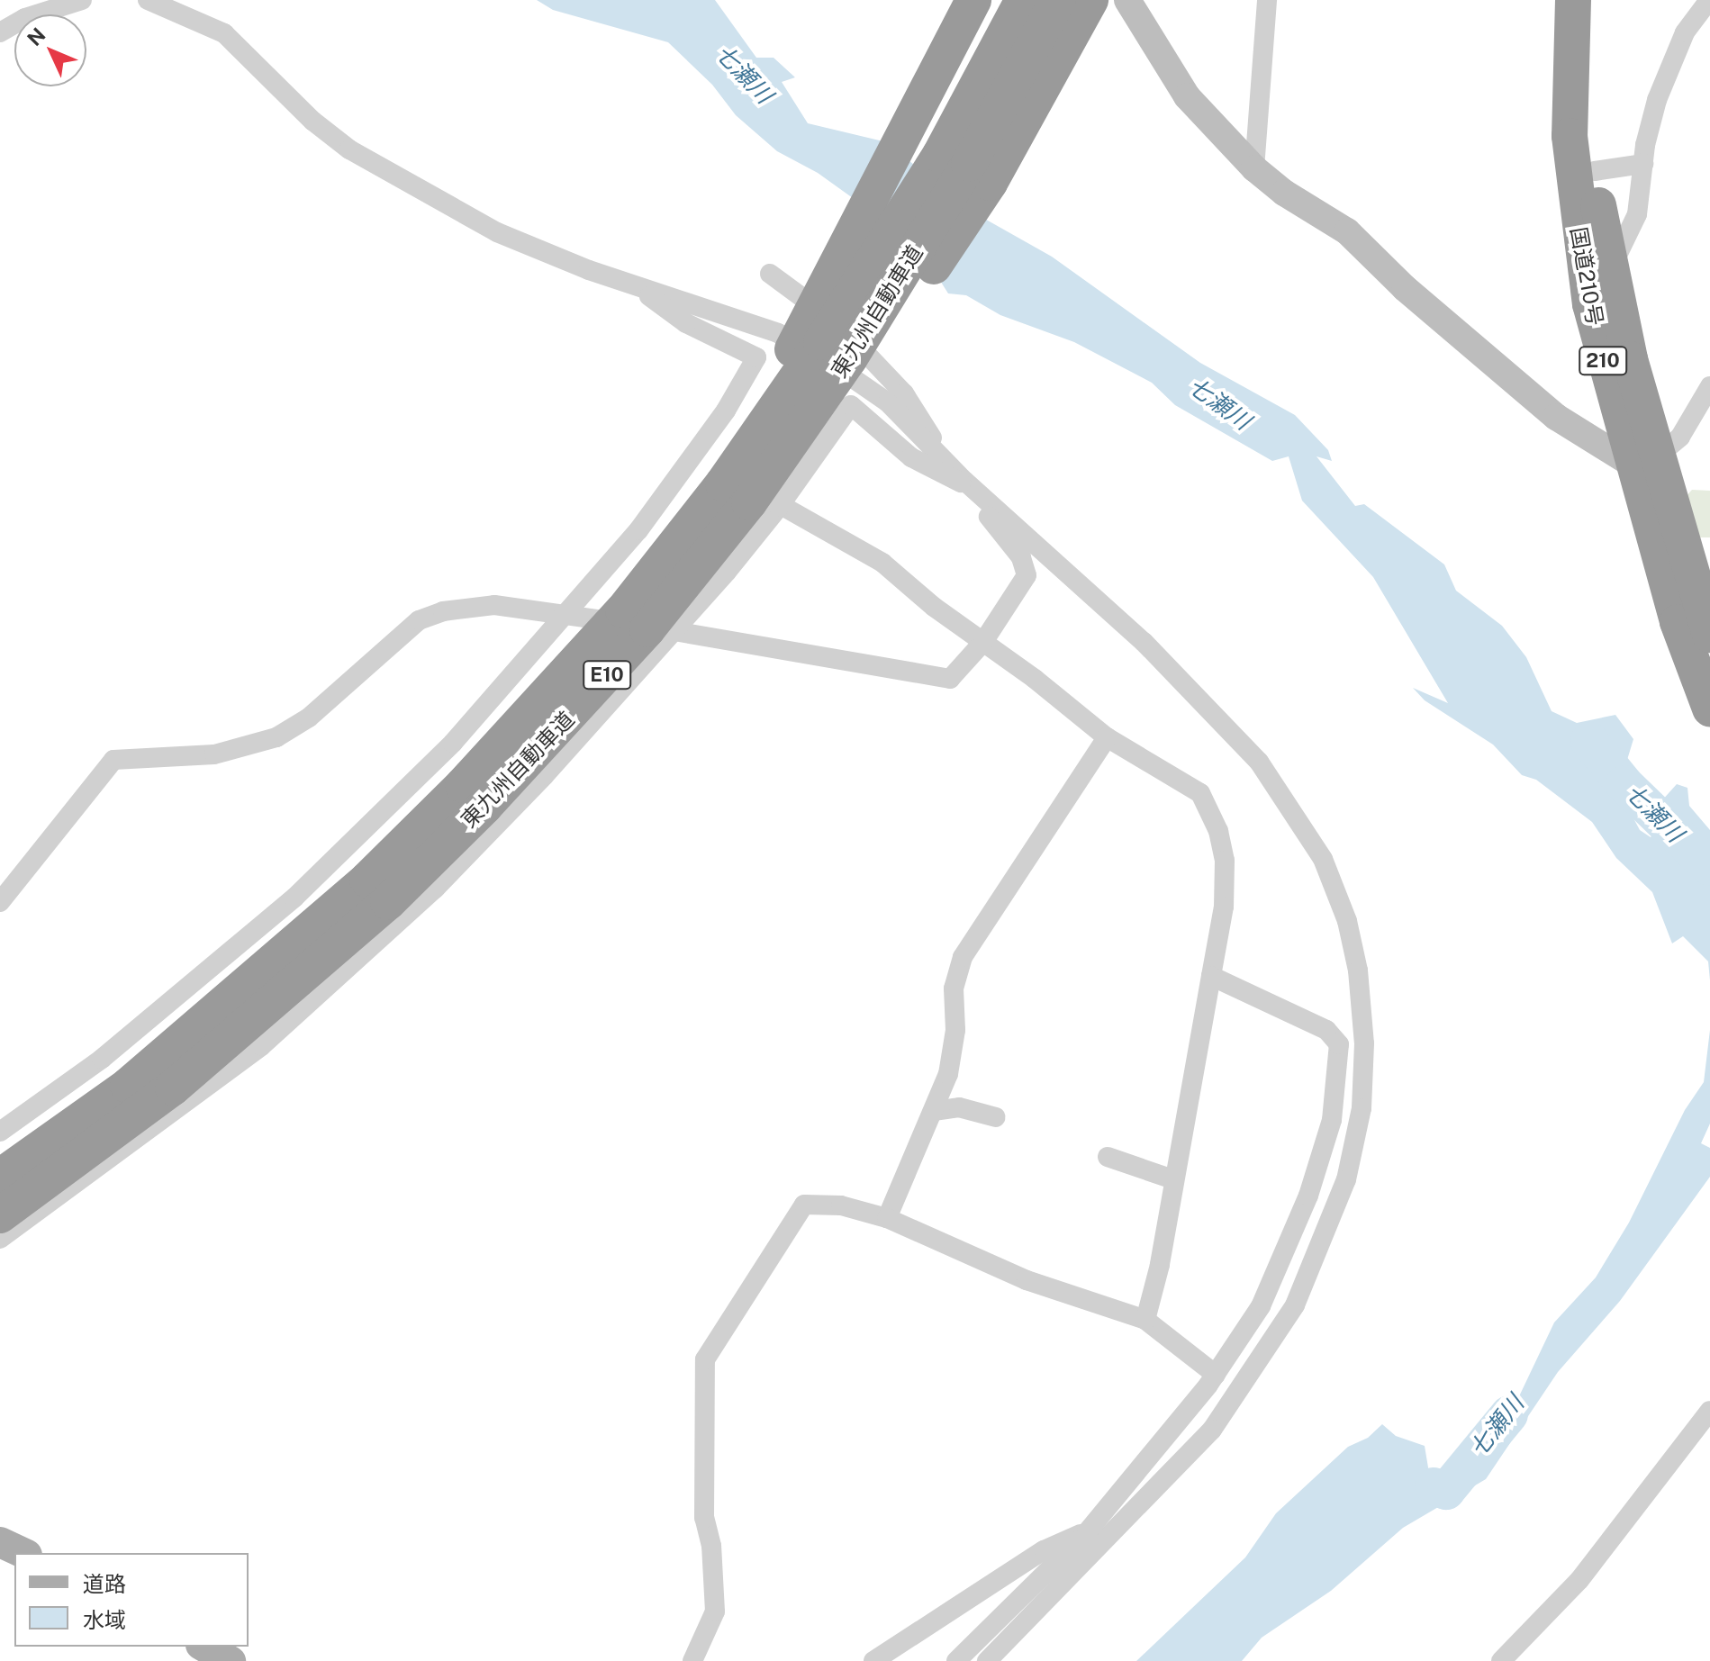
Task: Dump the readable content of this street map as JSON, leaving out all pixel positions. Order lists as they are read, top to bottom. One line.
{"streets":{"highway":["国道210号","東九州自動車道","210","E10"]},"water":["七瀬川"],"legend":["道路","水域"],"north":"top left"}
